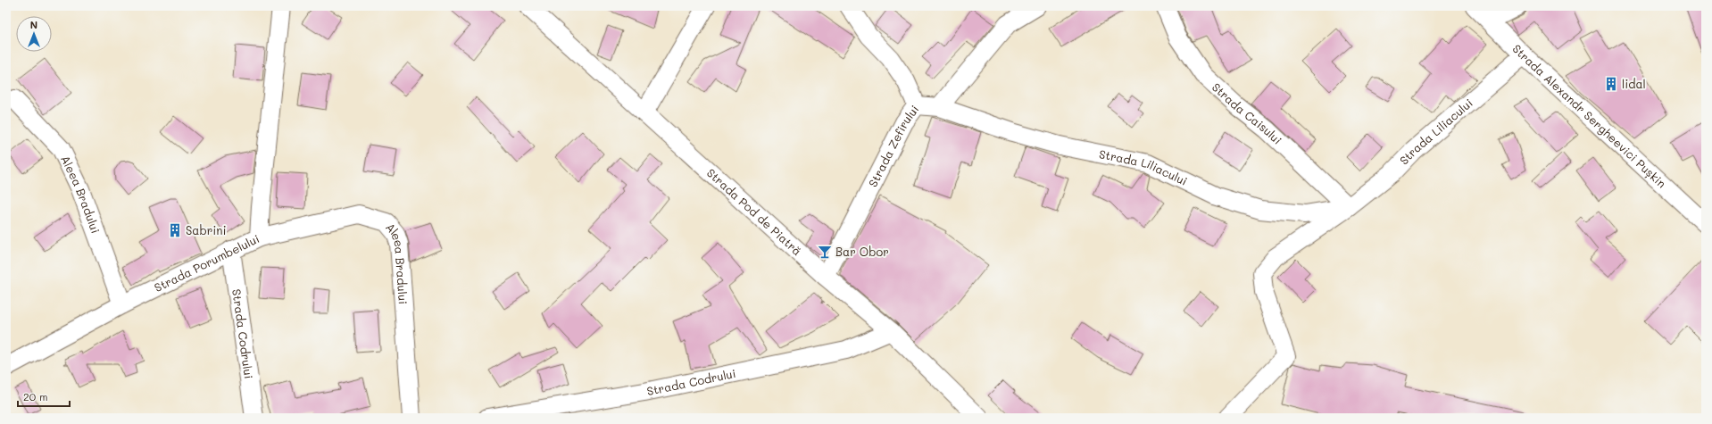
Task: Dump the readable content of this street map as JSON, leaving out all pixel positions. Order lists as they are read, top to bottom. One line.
{"streets":{"street":["Strada Caisului","Strada Alexandr Sergheevici Pușkin","Strada Liliacului","Strada Zefirului","Aleea Bradului","Strada Pod de Piatră","Strada Porumbelului","Strada Codrului"]},"crossings":[["Strada Caisului","Strada Liliacului"],["Strada Alexandr Sergheevici Pușkin","Strada Liliacului"],["Strada Liliacului","Strada Zefirului"],["Strada Zefirului","Strada Pod de Piatră"],["Aleea Bradului","Strada Porumbelului"],["Strada Pod de Piatră","Strada Codrului"],["Strada Porumbelului","Strada Codrului"]],"places":{"building":["lidal","Sabrini"],"bar":["Bar Obor"]},"scale_bar":"20 m","north":"top"}
